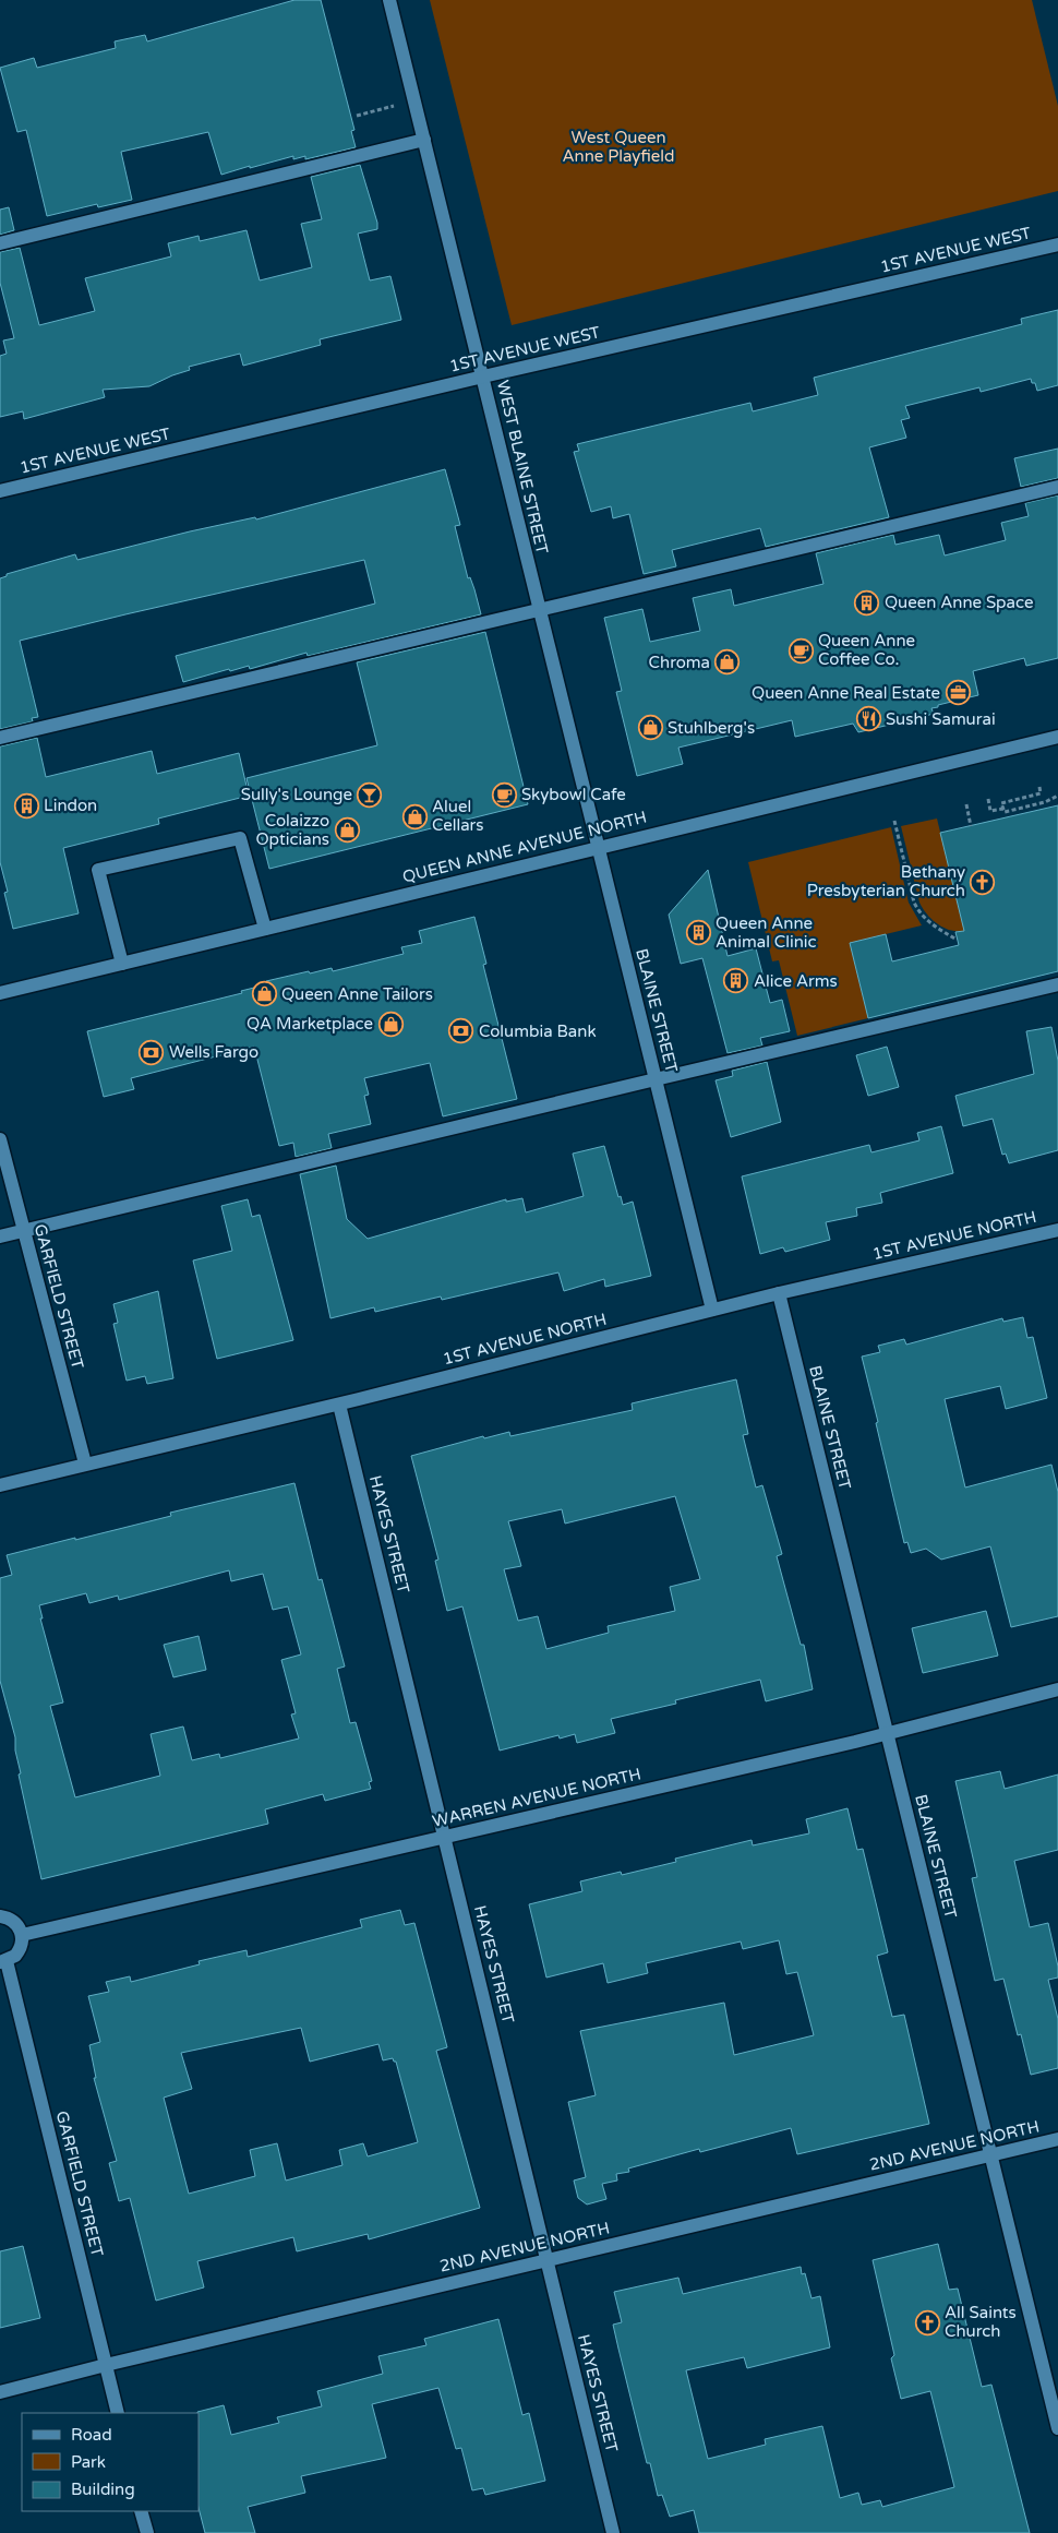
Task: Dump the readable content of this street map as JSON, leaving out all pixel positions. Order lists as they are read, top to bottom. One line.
{"streets":{"street":["1ST AVENUE WEST","WEST BLAINE STREET","QUEEN ANNE AVENUE NORTH","BLAINE STREET","1ST AVENUE NORTH","GARFIELD STREET","HAYES STREET","WARREN AVENUE NORTH","2ND AVENUE NORTH"]},"crossings":[["1ST AVENUE WEST","WEST BLAINE STREET"],["WEST BLAINE STREET","QUEEN ANNE AVENUE NORTH"],["WEST BLAINE STREET","BLAINE STREET"],["QUEEN ANNE AVENUE NORTH","BLAINE STREET"],["BLAINE STREET","1ST AVENUE NORTH"],["BLAINE STREET","WARREN AVENUE NORTH"],["BLAINE STREET","2ND AVENUE NORTH"],["1ST AVENUE NORTH","GARFIELD STREET"],["1ST AVENUE NORTH","HAYES STREET"],["GARFIELD STREET","2ND AVENUE NORTH"],["HAYES STREET","WARREN AVENUE NORTH"],["HAYES STREET","2ND AVENUE NORTH"]],"parks":["West Queen Anne Playfield"],"places":{"building":["Queen Anne Space","Lindon","Queen Anne Animal Clinic","Alice Arms"],"cafe":["Queen Anne Coffee Co.","Skybowl Cafe"],"shop":["Chroma","Stuhlberg's","Aluel Cellars","Colaizzo Opticians","Queen Anne Tailors","QA Marketplace"],"office":["Queen Anne Real Estate"],"restaurant":["Sushi Samurai"],"bar":["Sully's Lounge"],"church":["Bethany Presbyterian Church","All Saints Church"],"bank":["Columbia Bank","Wells Fargo"]},"legend":["Road","Park","Building"]}
